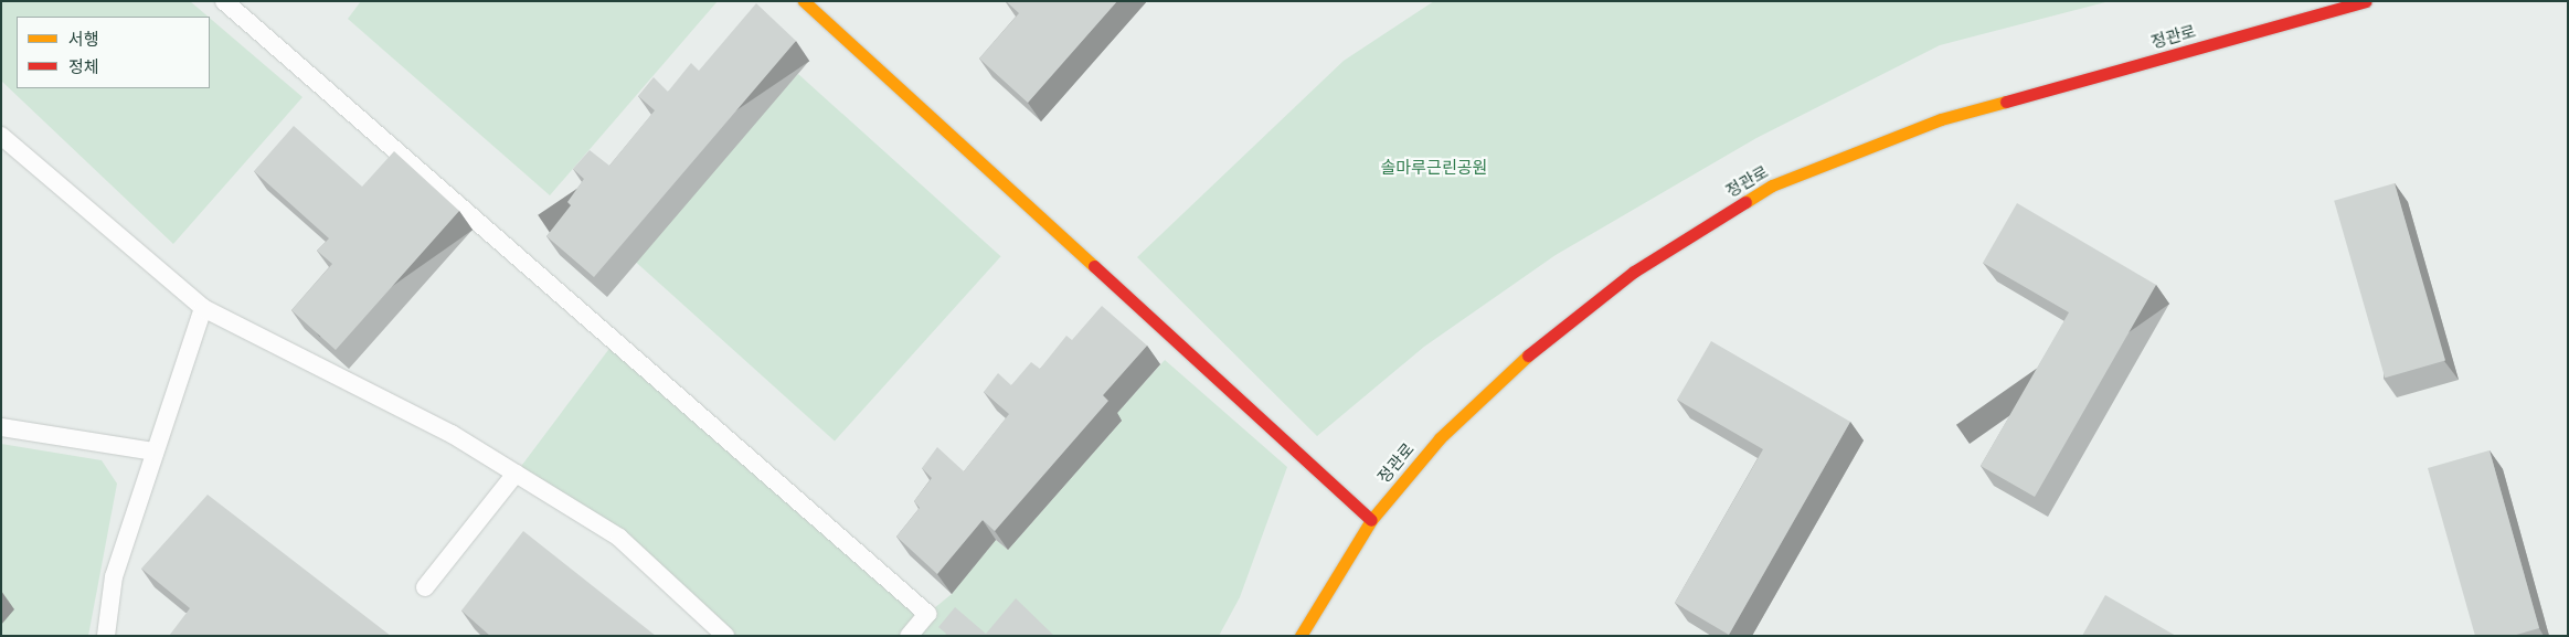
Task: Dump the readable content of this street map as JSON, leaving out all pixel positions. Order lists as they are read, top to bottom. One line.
{"streets":{"street":["정관로"]},"parks":["솔마루근린공원"],"legend":["서행","정체"]}
